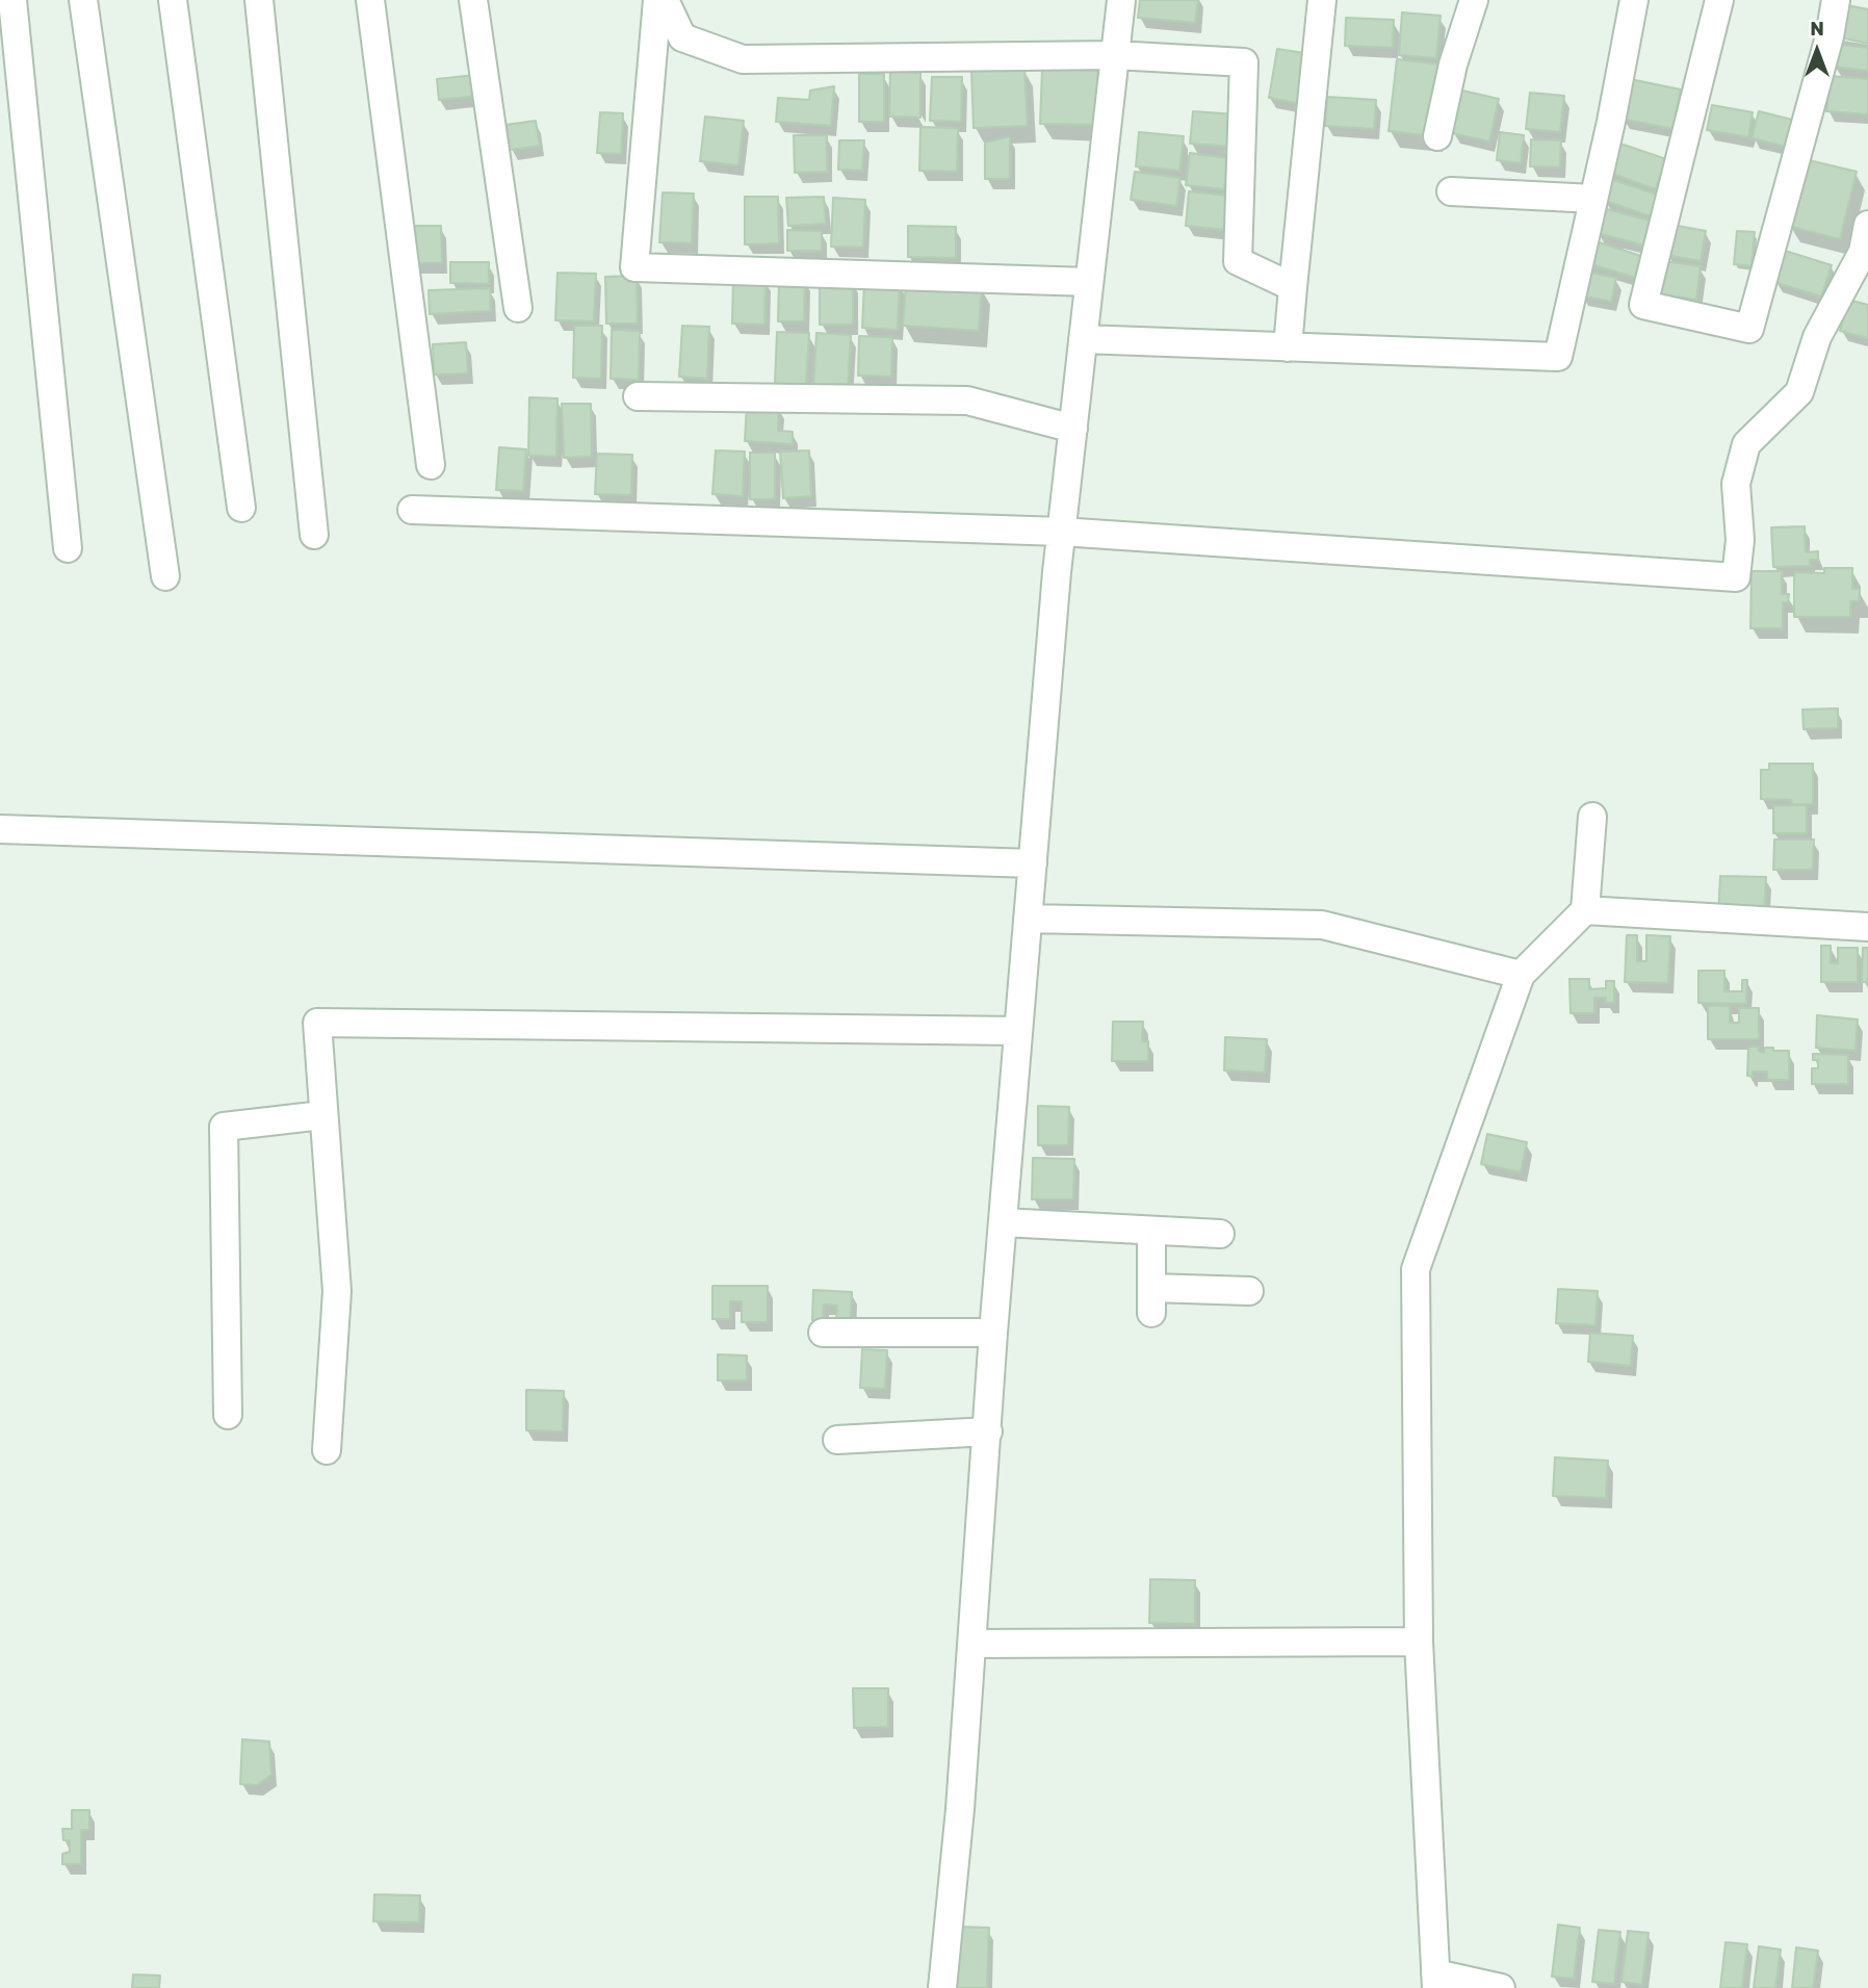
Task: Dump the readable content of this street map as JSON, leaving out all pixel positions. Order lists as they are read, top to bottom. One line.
{"north":"top"}
